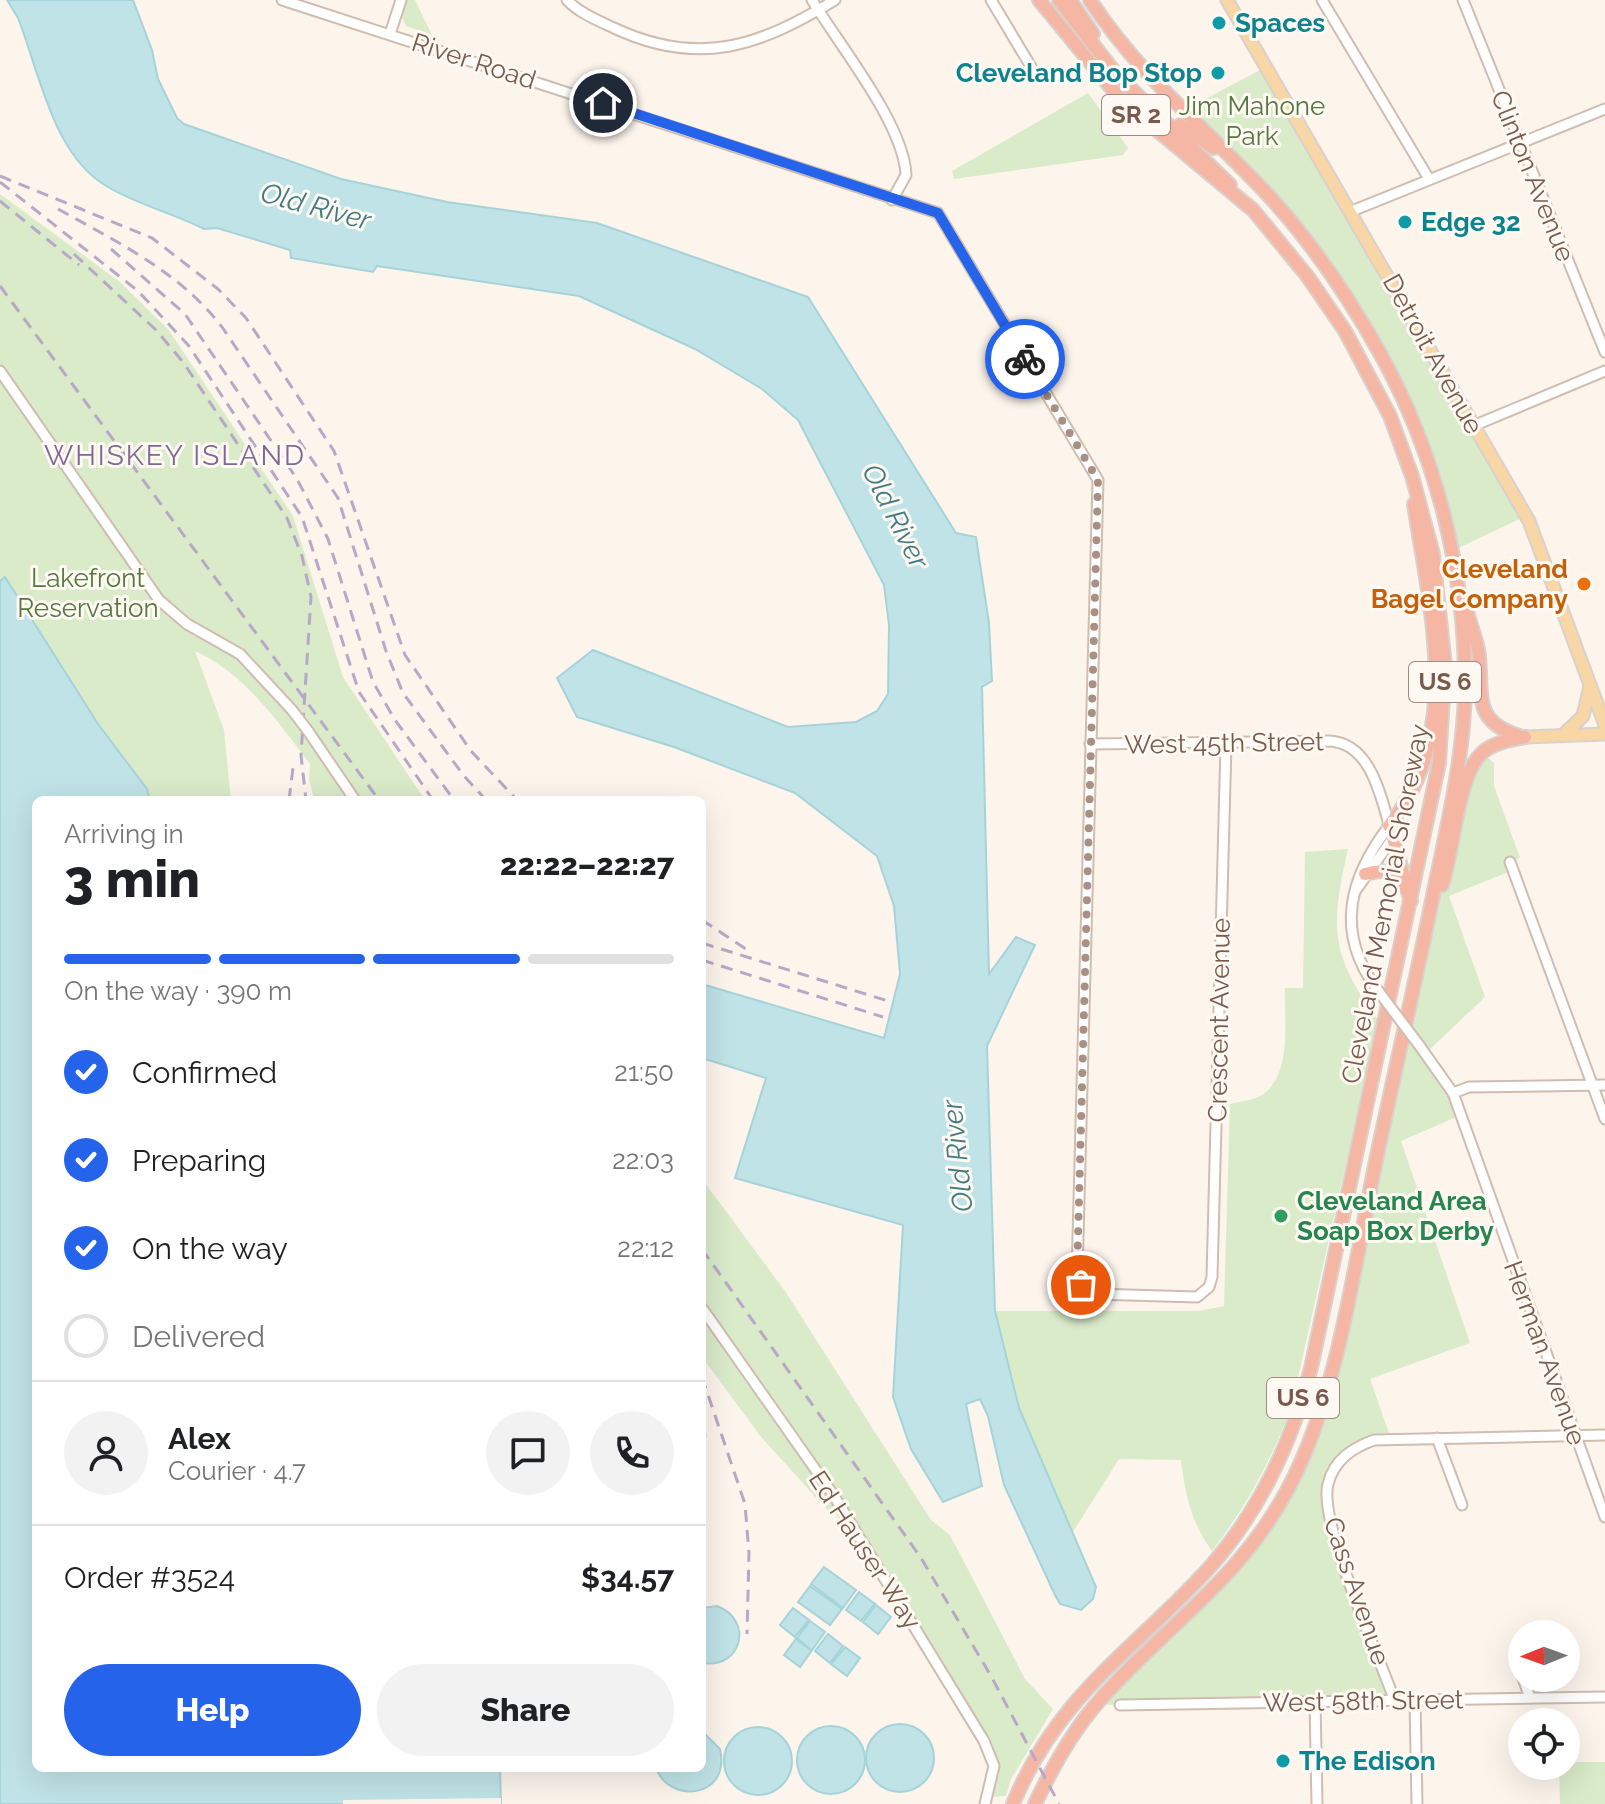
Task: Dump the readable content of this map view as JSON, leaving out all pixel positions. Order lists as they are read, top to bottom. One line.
{"streets":{"highway":["SR 2","US 6","Cleveland Memorial Shoreway"],"main road":["Detroit Avenue"],"street":["River Road","Clinton Avenue","West 45th Street","Crescent Avenue","Herman Avenue","Ed Hauser Way","Cass Avenue","West 58th Street"]},"crossings":[["River Road","West 45th Street"],["River Road","Crescent Avenue"],["US 6","Cleveland Memorial Shoreway"],["West 45th Street","Crescent Avenue"],["West 45th Street","Herman Avenue"],["Cass Avenue","West 58th Street"]],"districts":["WHISKEY ISLAND"],"water":["Old River"],"parks":["Jim Mahone Park","Lakefront Reservation"],"places":["Spaces","Cleveland Bop Stop","Edge 32","Cleveland Bagel Company","Cleveland Area Soap Box Derby","The Edison"],"north":"left","page":{"heading":["3 min","Arriving in","22:22–22:27"],"panel":["Alex","Courier · 4.7","Order #3524","$34.57"],"bar":"On the way · 390 m","list":[["Confirmed","21:50"],["Preparing","22:03"],["On the way","22:12"],"Delivered"],"buttons":["Help","Share"]}}
